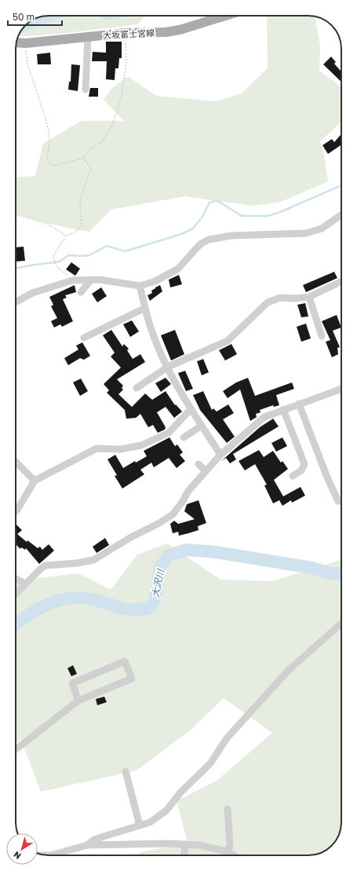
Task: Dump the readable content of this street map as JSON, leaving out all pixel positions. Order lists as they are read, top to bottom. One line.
{"streets":{"main road":["大坂富士宮線"]},"water":["大沢川"],"scale_bar":"50 m","north":"bottom left"}
